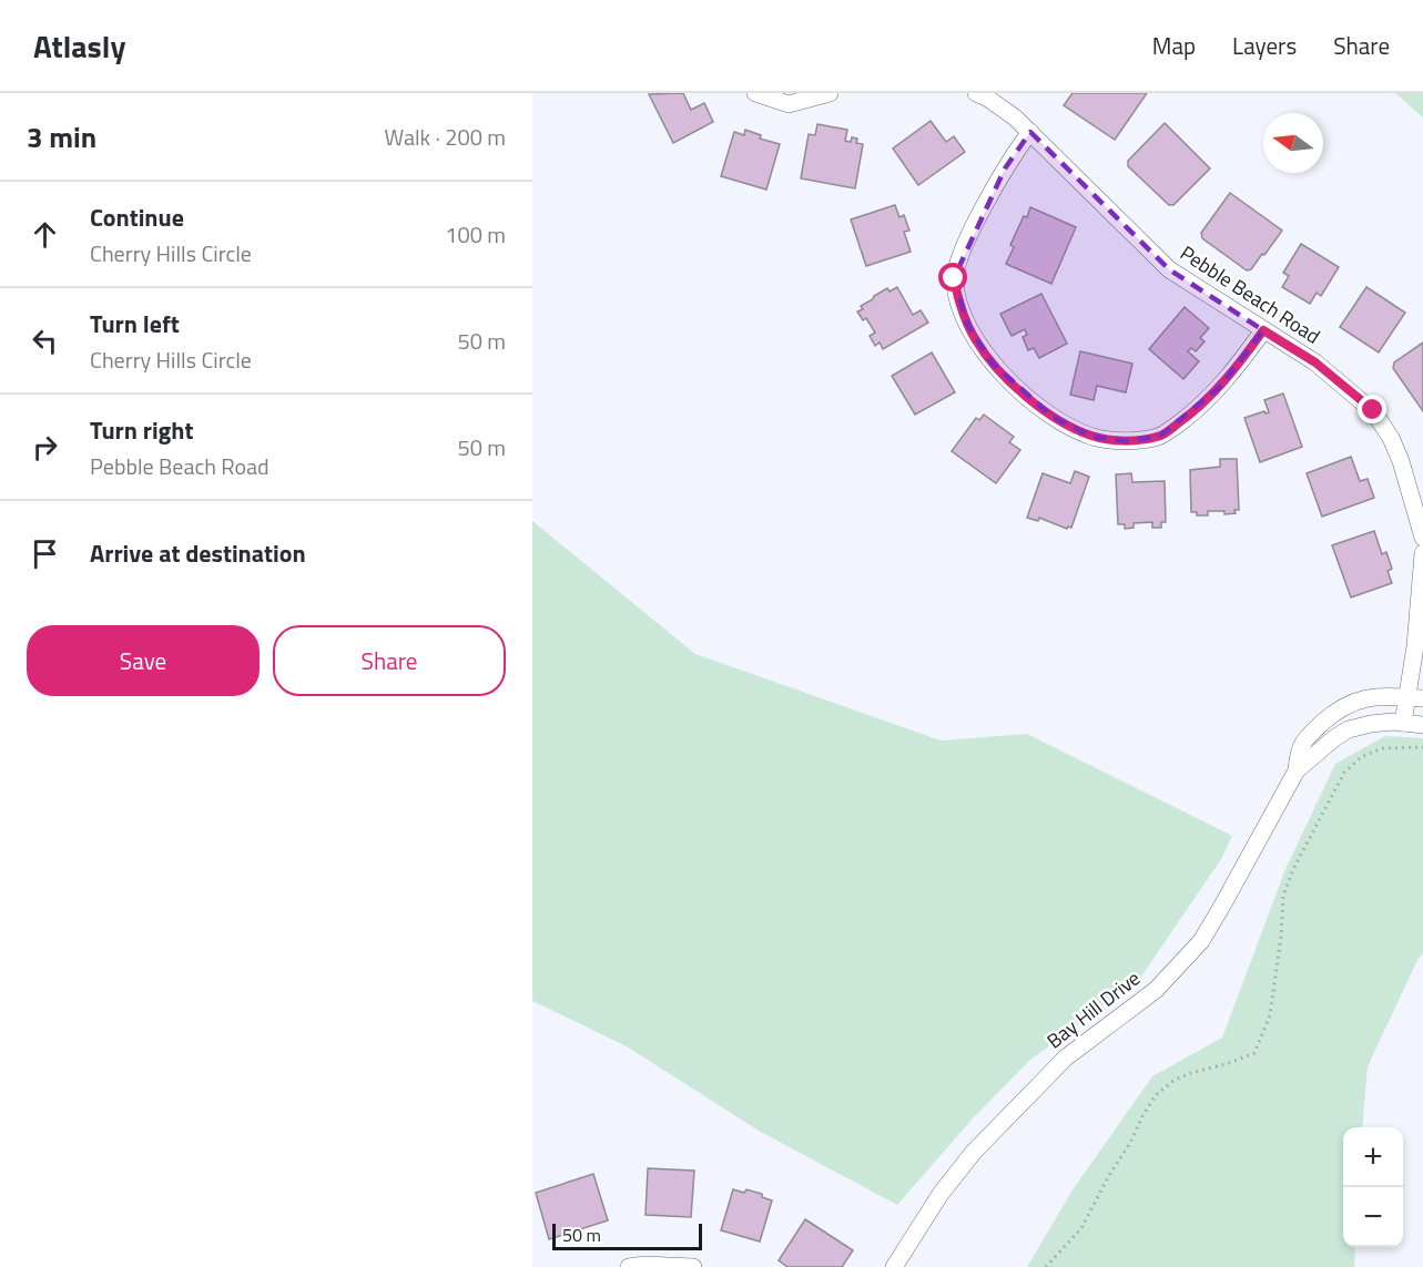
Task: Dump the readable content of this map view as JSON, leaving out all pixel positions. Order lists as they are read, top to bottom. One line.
{"streets":{"street":["Pebble Beach Road","Bay Hill Drive"]},"scale_bar":"50 m","north":"left","page":{"header":"Atlasly","nav":["Map","Layers","Share"],"heading":["3 min","Walk · 200 m"],"list":[["Continue","Cherry Hills Circle","100 m"],["Turn left","Cherry Hills Circle","50 m"],["Turn right","Pebble Beach Road","50 m"],"Arrive at destination"],"buttons":["Save","Share"],"map_buttons":["+","−"],"scale":"50 m"}}
